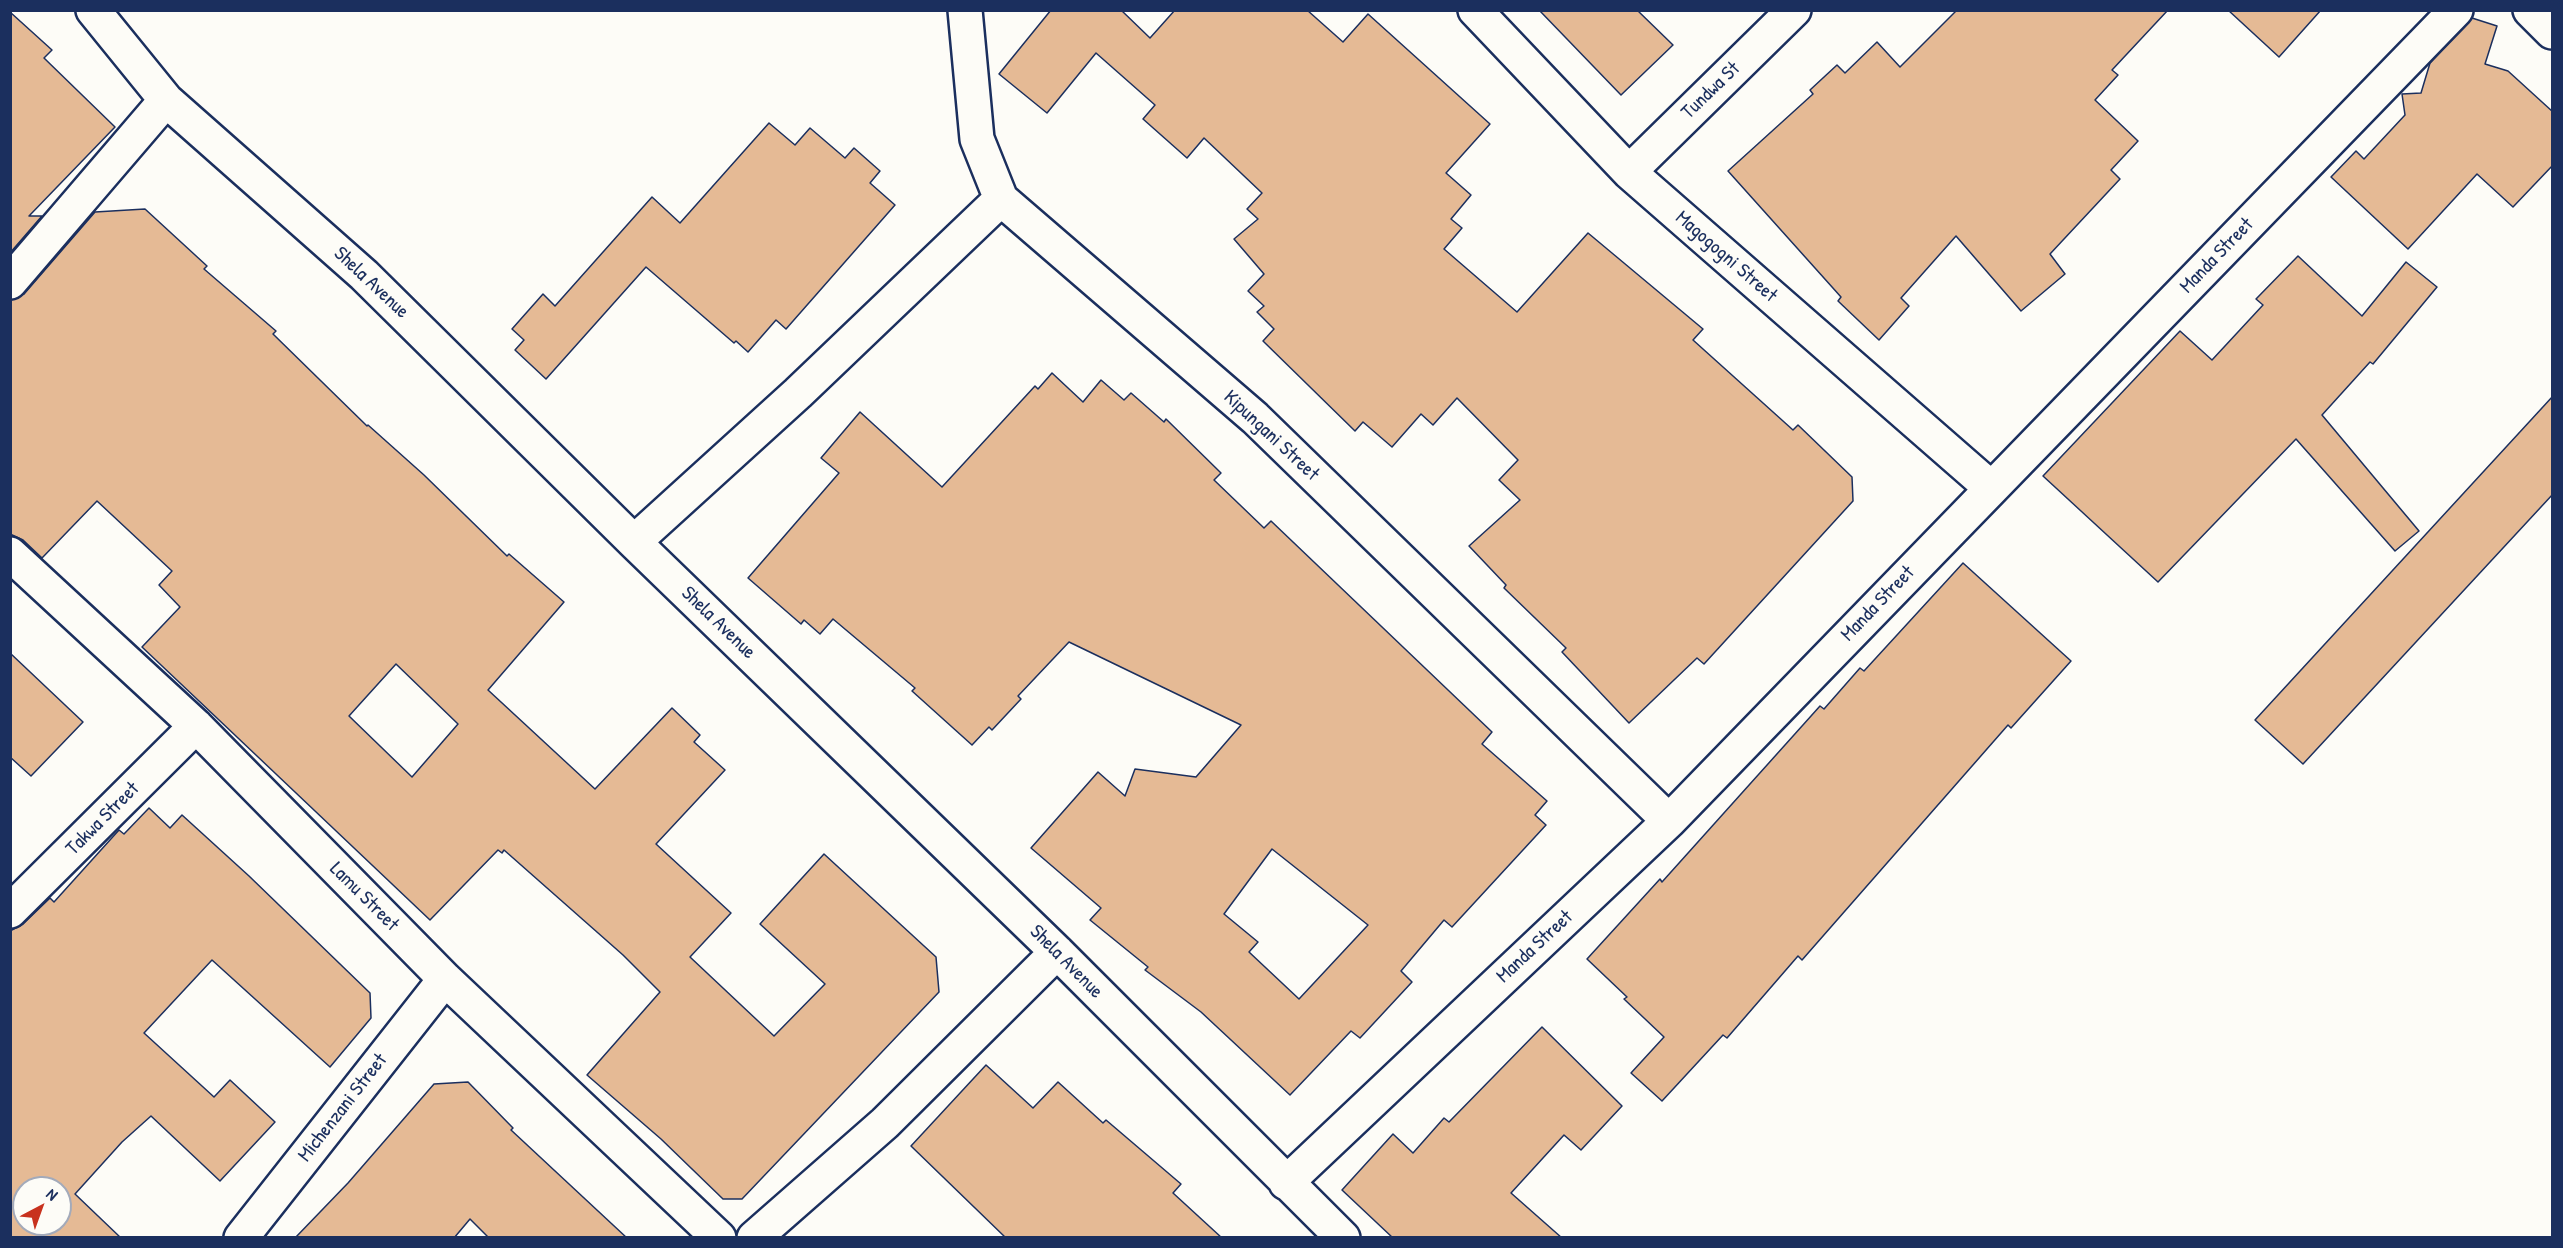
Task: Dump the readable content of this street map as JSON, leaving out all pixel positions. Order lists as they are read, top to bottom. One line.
{"streets":{"street":["Tundwa St","Manda Street","Magogogni Street","Shela Avenue","Kipungani Street","Takwa Street","Lamu Street","Michenzani Street"]},"crossings":[["Tundwa St","Magogogni Street"],["Manda Street","Magogogni Street"],["Manda Street","Shela Avenue"],["Manda Street","Kipungani Street"],["Takwa Street","Lamu Street"],["Lamu Street","Michenzani Street"]],"north":"top right"}
